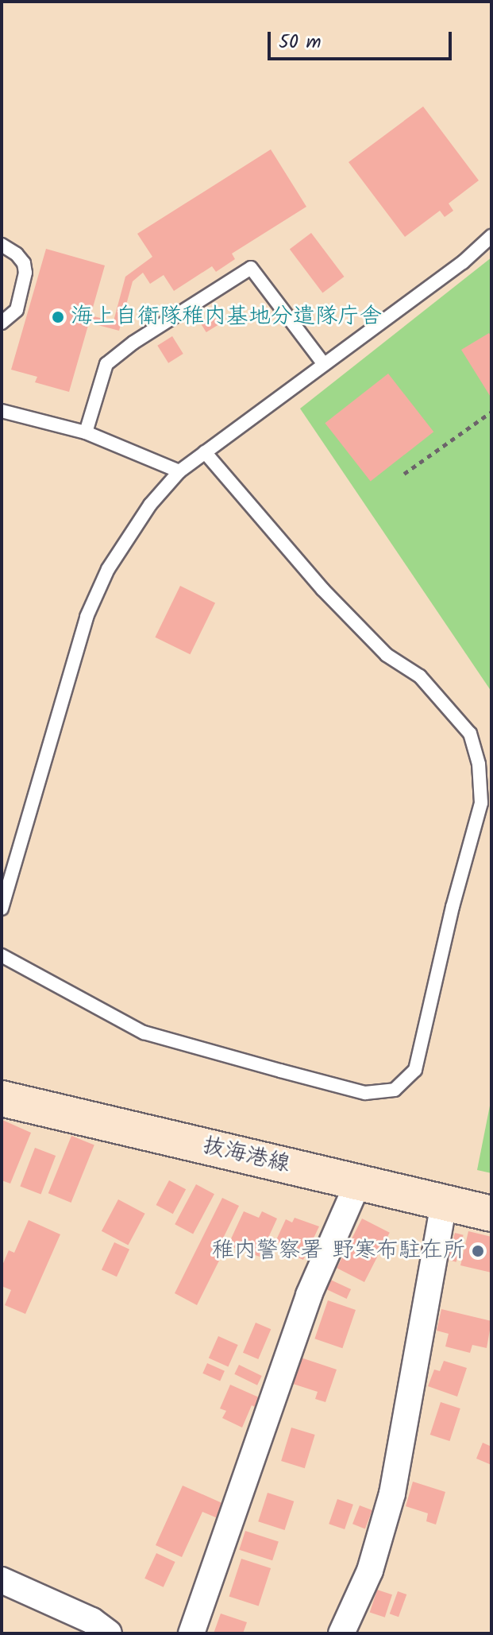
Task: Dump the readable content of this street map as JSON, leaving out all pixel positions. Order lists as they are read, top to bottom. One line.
{"streets":{"main road":["抜海港線"]},"places":["海上自衛隊稚内基地分遣隊庁舎","稚内警察署 野寒布駐在所"],"scale_bar":"50 m"}
